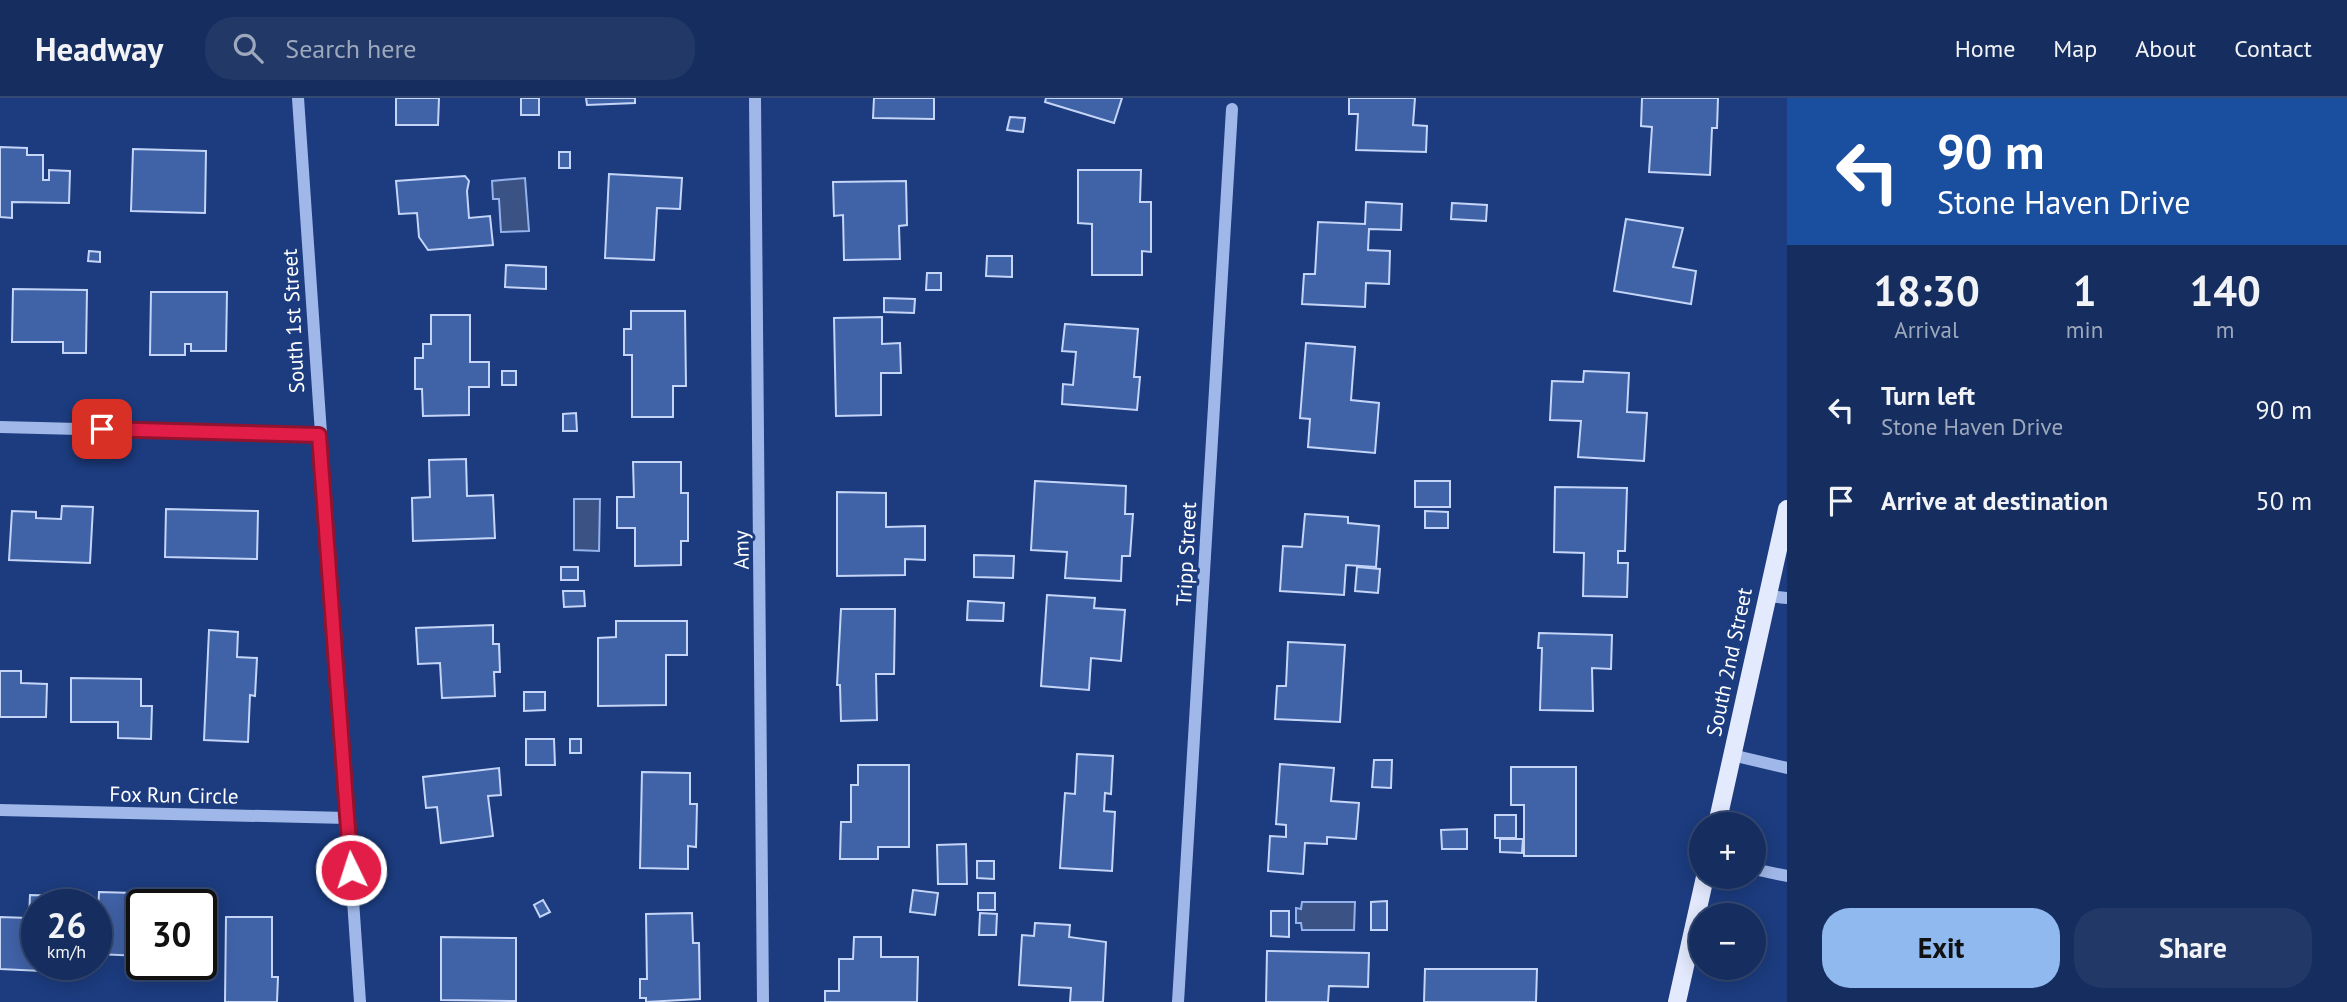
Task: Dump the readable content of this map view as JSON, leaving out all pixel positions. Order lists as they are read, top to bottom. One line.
{"streets":{"main road":["South 2nd Street"],"street":["South 1st Street","Amy","Tripp Street","Fox Run Circle"]},"crossings":[["South 1st Street","Fox Run Circle"]],"page":{"header":"Headway","search":"Search here","nav":["Home","Map","About","Contact"],"turn":["90 m","Stone Haven Drive"],"eta":["18:30","Arrival","1","min","140","m"],"list":[{"name":"Turn left","note":"Stone Haven Drive","value":"90 m"},{"name":"Arrive at destination","value":"50 m"}],"map_buttons":["+","−"],"speed":"26 km/h","limit":"30","buttons":["Exit","Share"]}}
